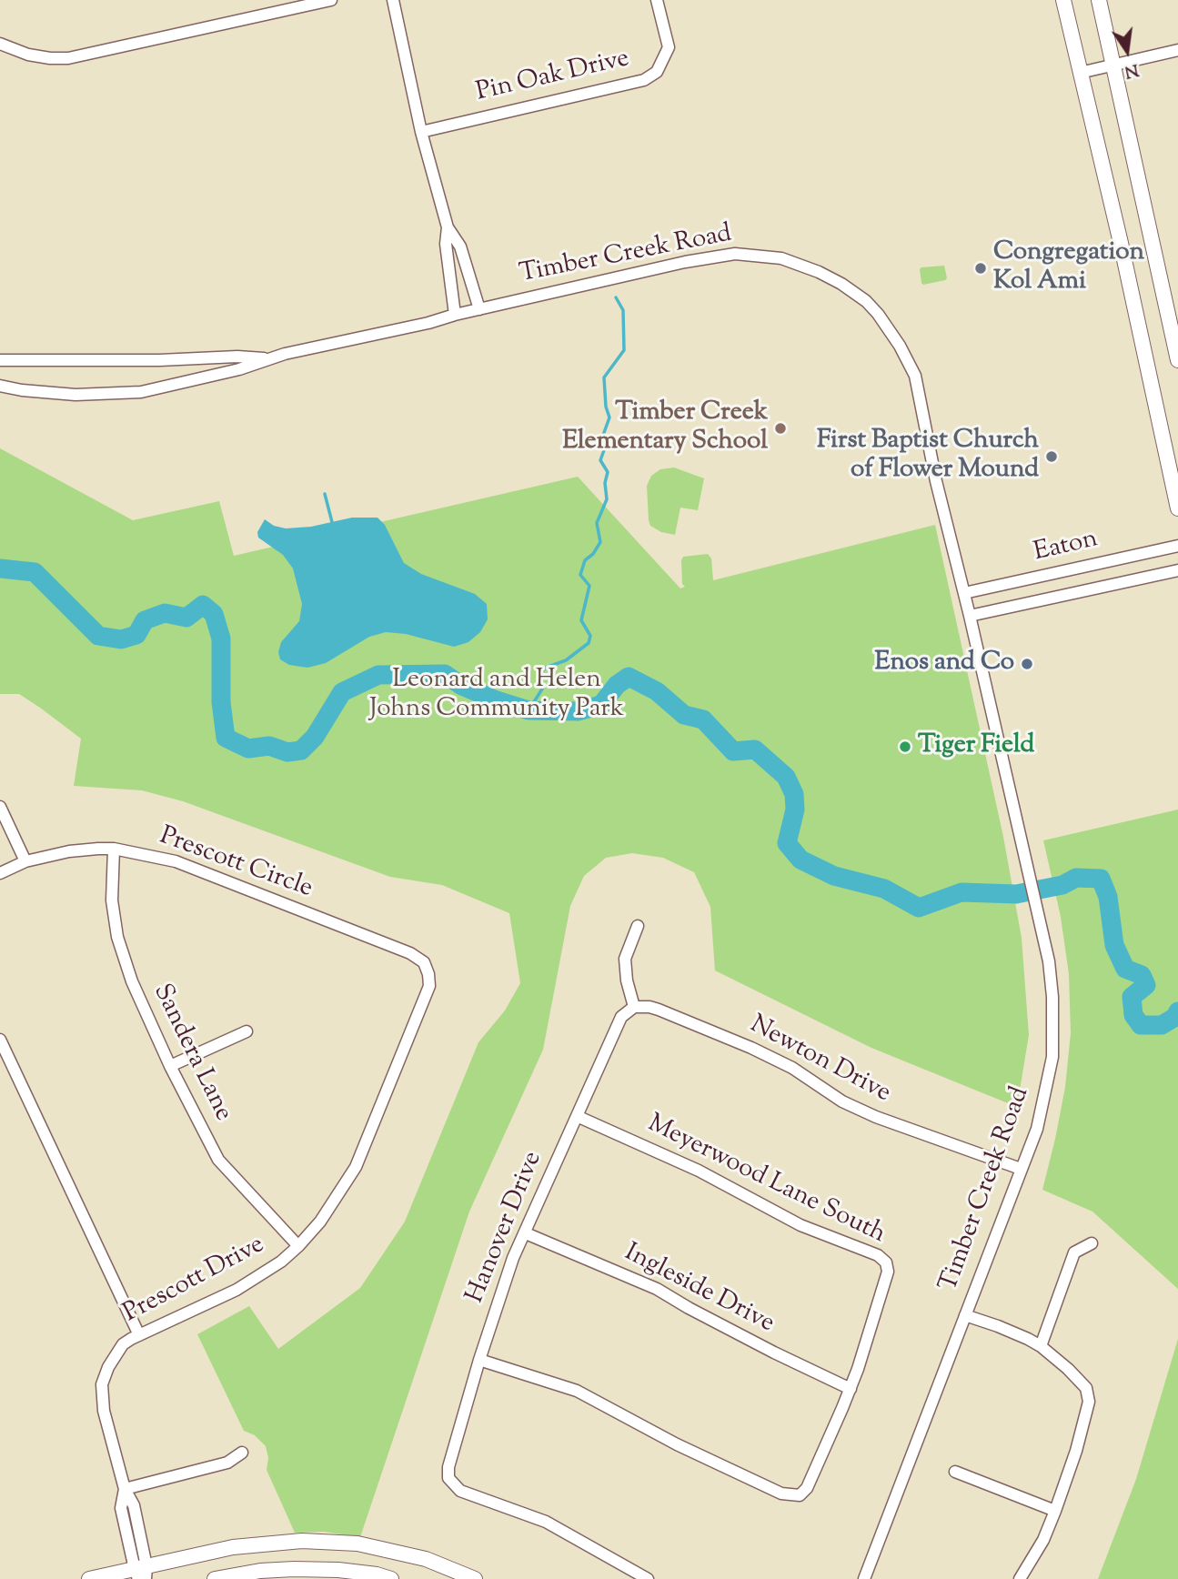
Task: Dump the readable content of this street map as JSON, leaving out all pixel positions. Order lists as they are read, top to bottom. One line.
{"streets":{"street":["Pin Oak Drive","Timber Creek Road","Eaton","Prescott Circle","Sandera Lane","Newton Drive","Meyerwood Lane South","Hanover Drive","Prescott Drive","Ingleside Drive"]},"crossings":[["Timber Creek Road","Eaton"],["Timber Creek Road","Newton Drive"],["Prescott Circle","Sandera Lane"],["Prescott Circle","Prescott Drive"],["Sandera Lane","Prescott Drive"],["Newton Drive","Hanover Drive"],["Meyerwood Lane South","Hanover Drive"],["Meyerwood Lane South","Ingleside Drive"],["Hanover Drive","Ingleside Drive"]],"parks":["Leonard and Helen Johns Community Park"],"places":["Congregation Kol Ami","Timber Creek Elementary School","First Baptist Church of Flower Mound","Enos and Co","Tiger Field"],"north":"bottom"}
